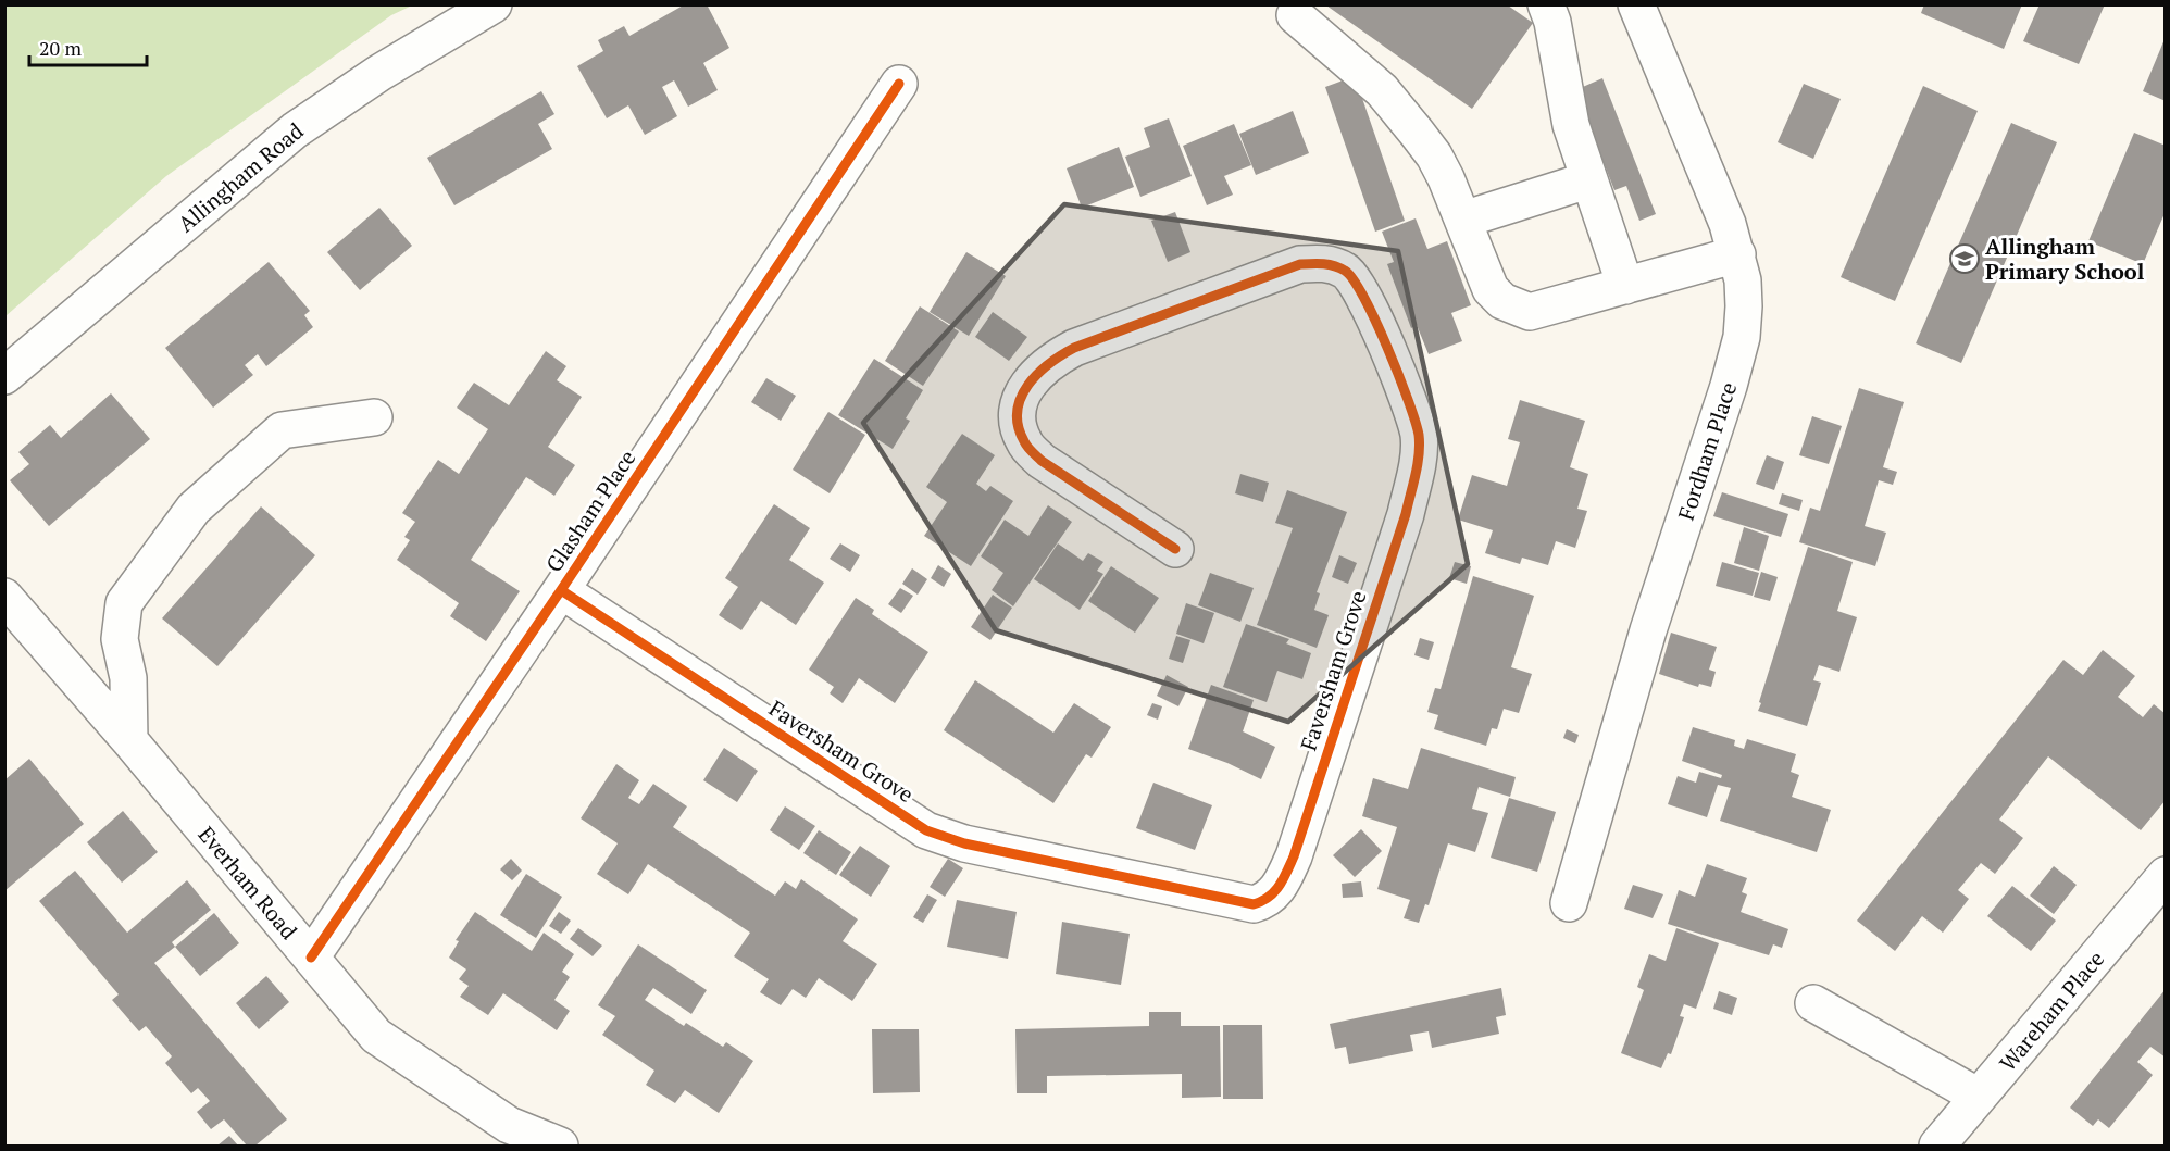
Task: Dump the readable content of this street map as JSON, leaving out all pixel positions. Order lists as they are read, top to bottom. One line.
{"streets":{"street":["Allingham Road","Fordham Place","Glasham Place","Faversham Grove","Everham Road","Wareham Place"]},"crossings":[["Glasham Place","Faversham Grove"],["Glasham Place","Everham Road"]],"places":{"school or university":["Allingham Primary School"]},"scale_bar":"20 m"}
